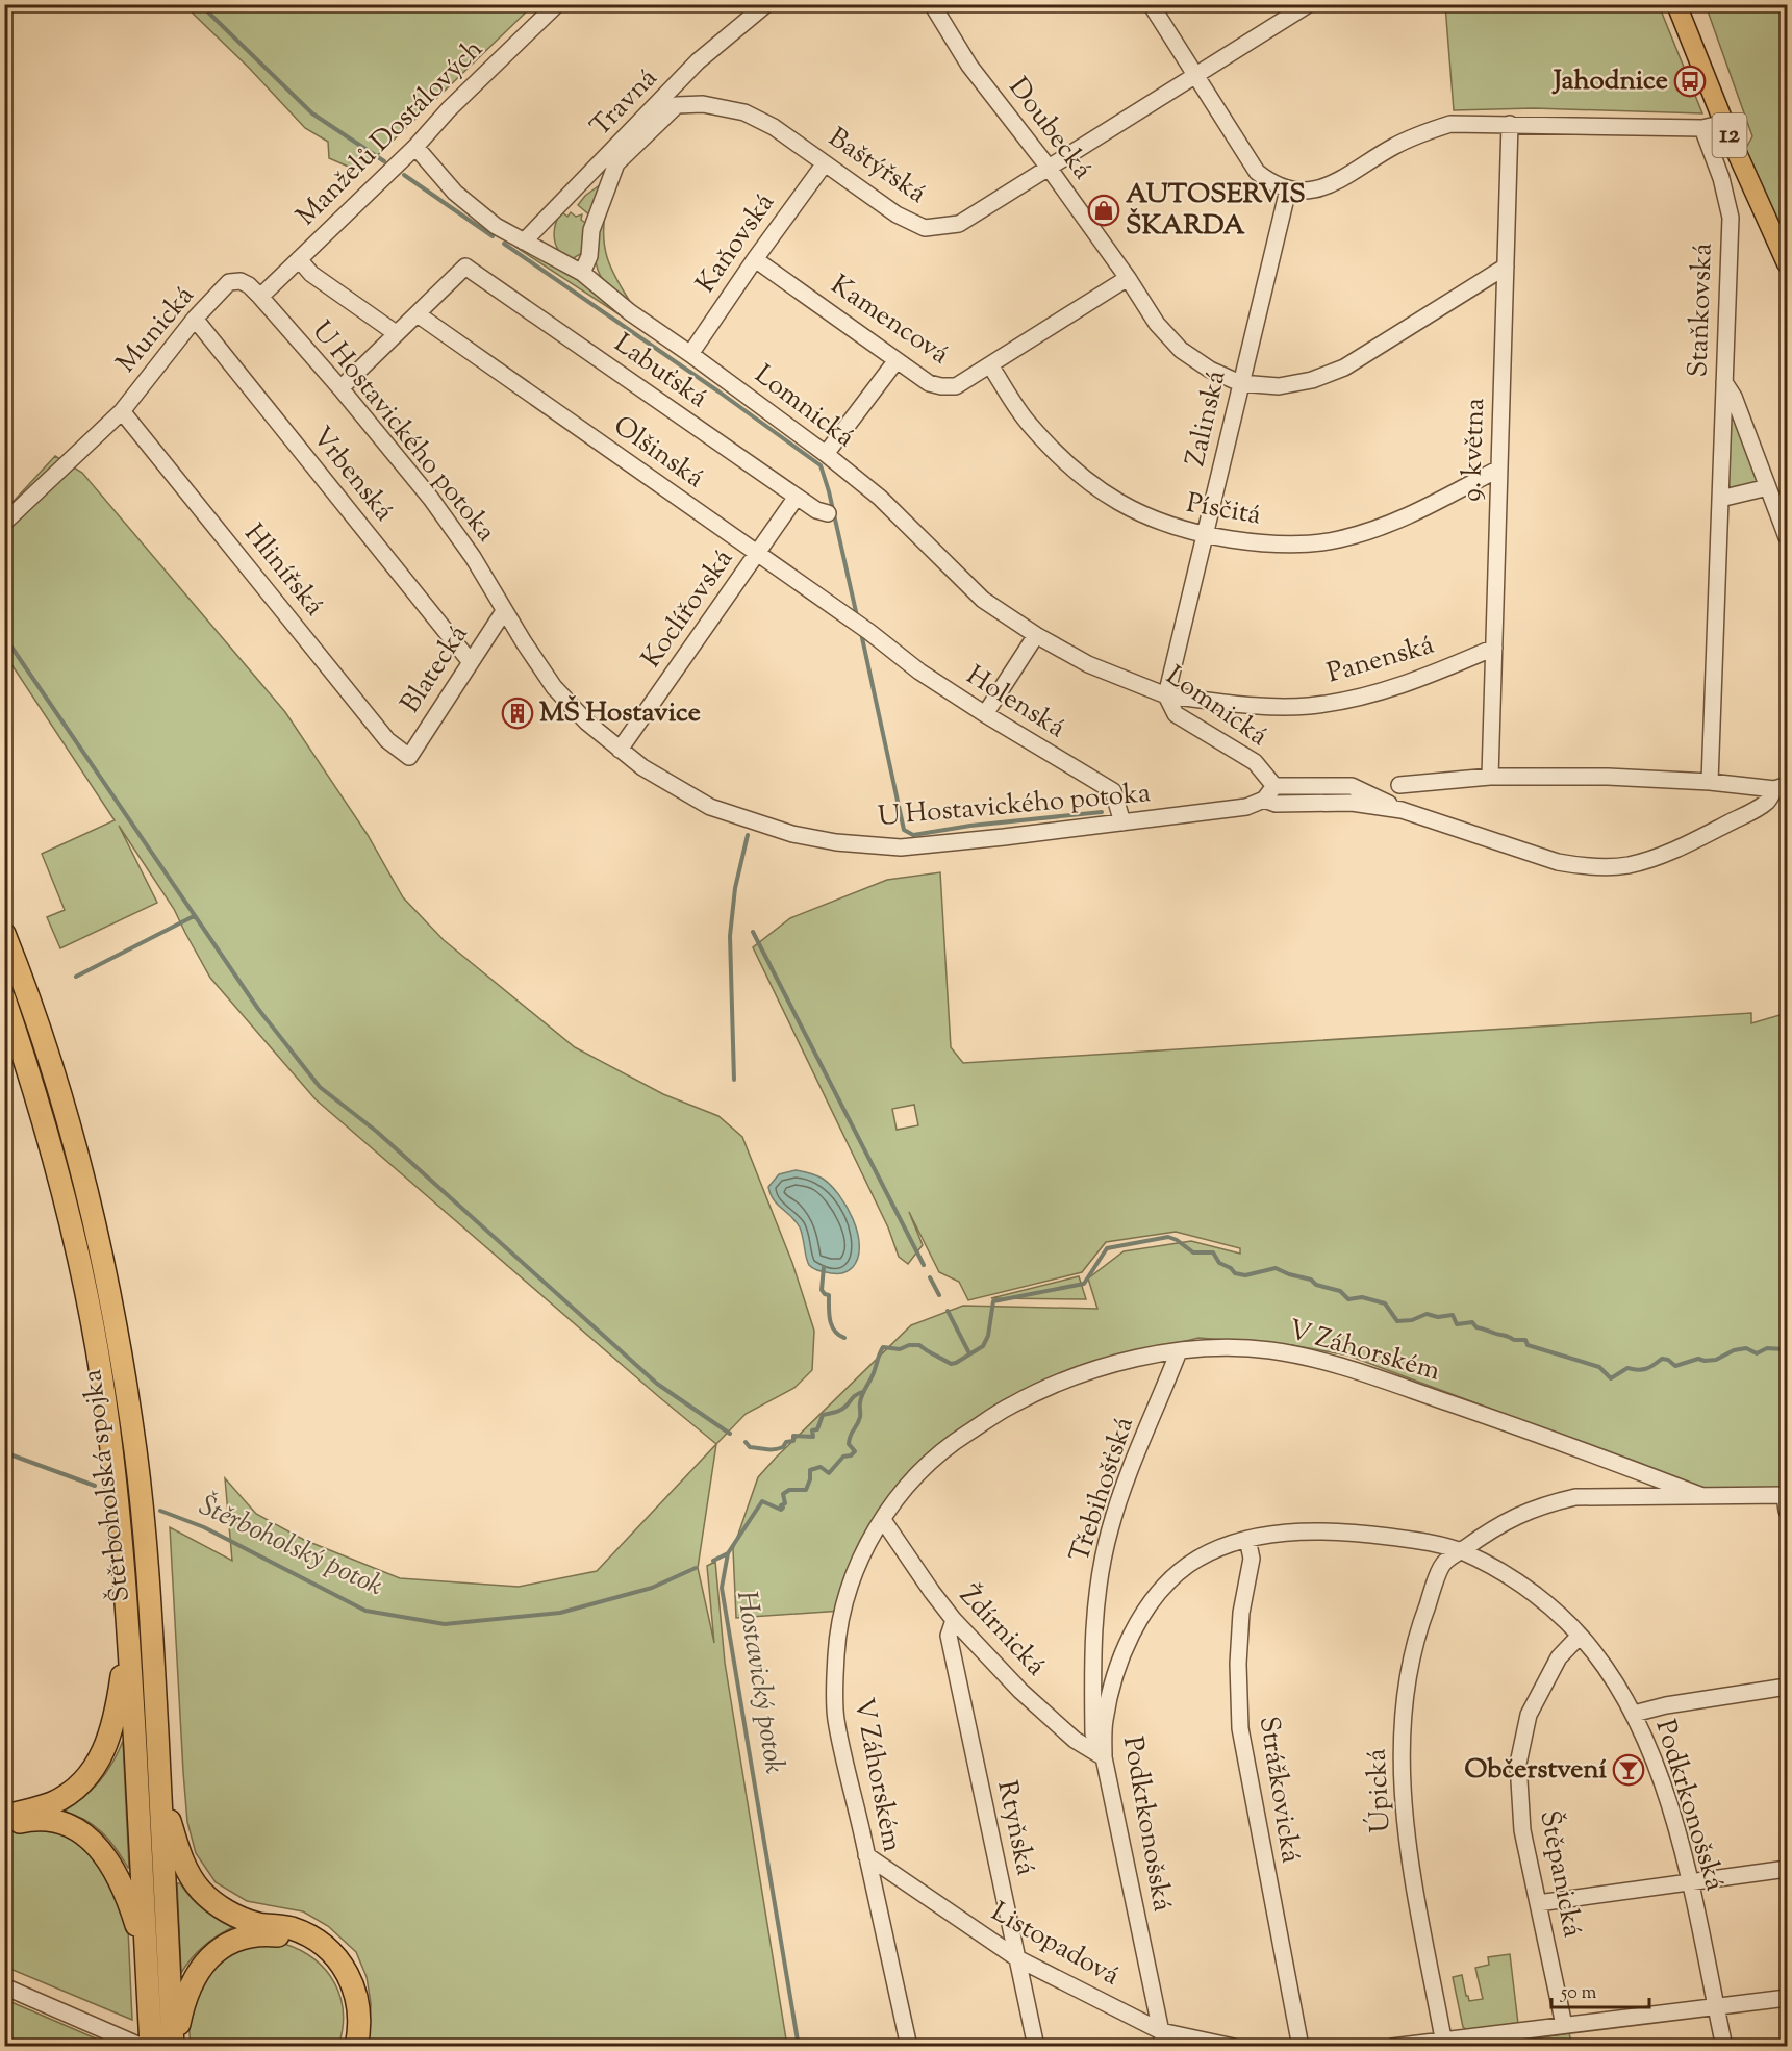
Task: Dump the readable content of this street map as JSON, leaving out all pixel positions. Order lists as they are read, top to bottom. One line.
{"streets":{"highway":["Štěrboholská spojka"],"main road":["12"],"street":["Travná","Doubecká","Manželů Dostálových","Baštýřská","Kaňovská","Staňkovská","Kamencová","Munická","Labuťská","Lomnická","Zalinská","U Hostavického potoka","9. května","Olšinská","Vrbenská","Písčitá","Hlinířská","Koclířovská","Panenská","Blatecká","Holenská","V Záhorském","Třebihošťská","Ždírnická","Strážkovická","Úpická","Podkrkonošská","Rtyňská","Štěpanická","Listopadová"]},"crossings":[["Travná","Lomnická"],["Doubecká","Baštýřská"],["Doubecká","Kamencová"],["Doubecká","Zalinská"],["Doubecká","9. května"],["Manželů Dostálových","Lomnická"],["Manželů Dostálových","U Hostavického potoka"],["Baštýřská","Kaňovská"],["Baštýřská","Lomnická"],["Kaňovská","Kamencová"],["Kaňovská","Lomnická"],["Kamencová","Písčitá"],["Munická","U Hostavického potoka"],["Munická","Vrbenská"],["Munická","Hlinířská"],["Labuťská","Olšinská"],["Labuťská","Koclířovská"],["Lomnická","Zalinská"],["Lomnická","U Hostavického potoka"],["Lomnická","Panenská"],["Zalinská","Písčitá"],["Zalinská","Panenská"],["U Hostavického potoka","Koclířovská"],["U Hostavického potoka","Blatecká"],["U Hostavického potoka","Holenská"],["9. května","Písčitá"],["9. května","Panenská"],["Olšinská","Koclířovská"],["Olšinská","Holenská"],["Vrbenská","Blatecká"],["Hlinířská","Blatecká"],["V Záhorském","Třebihošťská"],["V Záhorském","Ždírnická"],["V Záhorském","Úpická"],["V Záhorském","Podkrkonošská"],["V Záhorském","Listopadová"],["Třebihošťská","Ždírnická"],["Třebihošťská","Podkrkonošská"],["Ždírnická","Podkrkonošská"],["Ždírnická","Rtyňská"],["Strážkovická","Podkrkonošská"],["Úpická","Podkrkonošská"],["Podkrkonošská","Štěpanická"],["Podkrkonošská","Listopadová"],["Rtyňská","Listopadová"]],"water":["Štěrboholský potok","Hostavický potok"],"places":{"bus stop":["Jahodnice"],"shop":["AUTOSERVIS ŠKARDA"],"building":["MŠ Hostavice"],"bar":["Občerstvení"]},"scale_bar":"50 m"}
